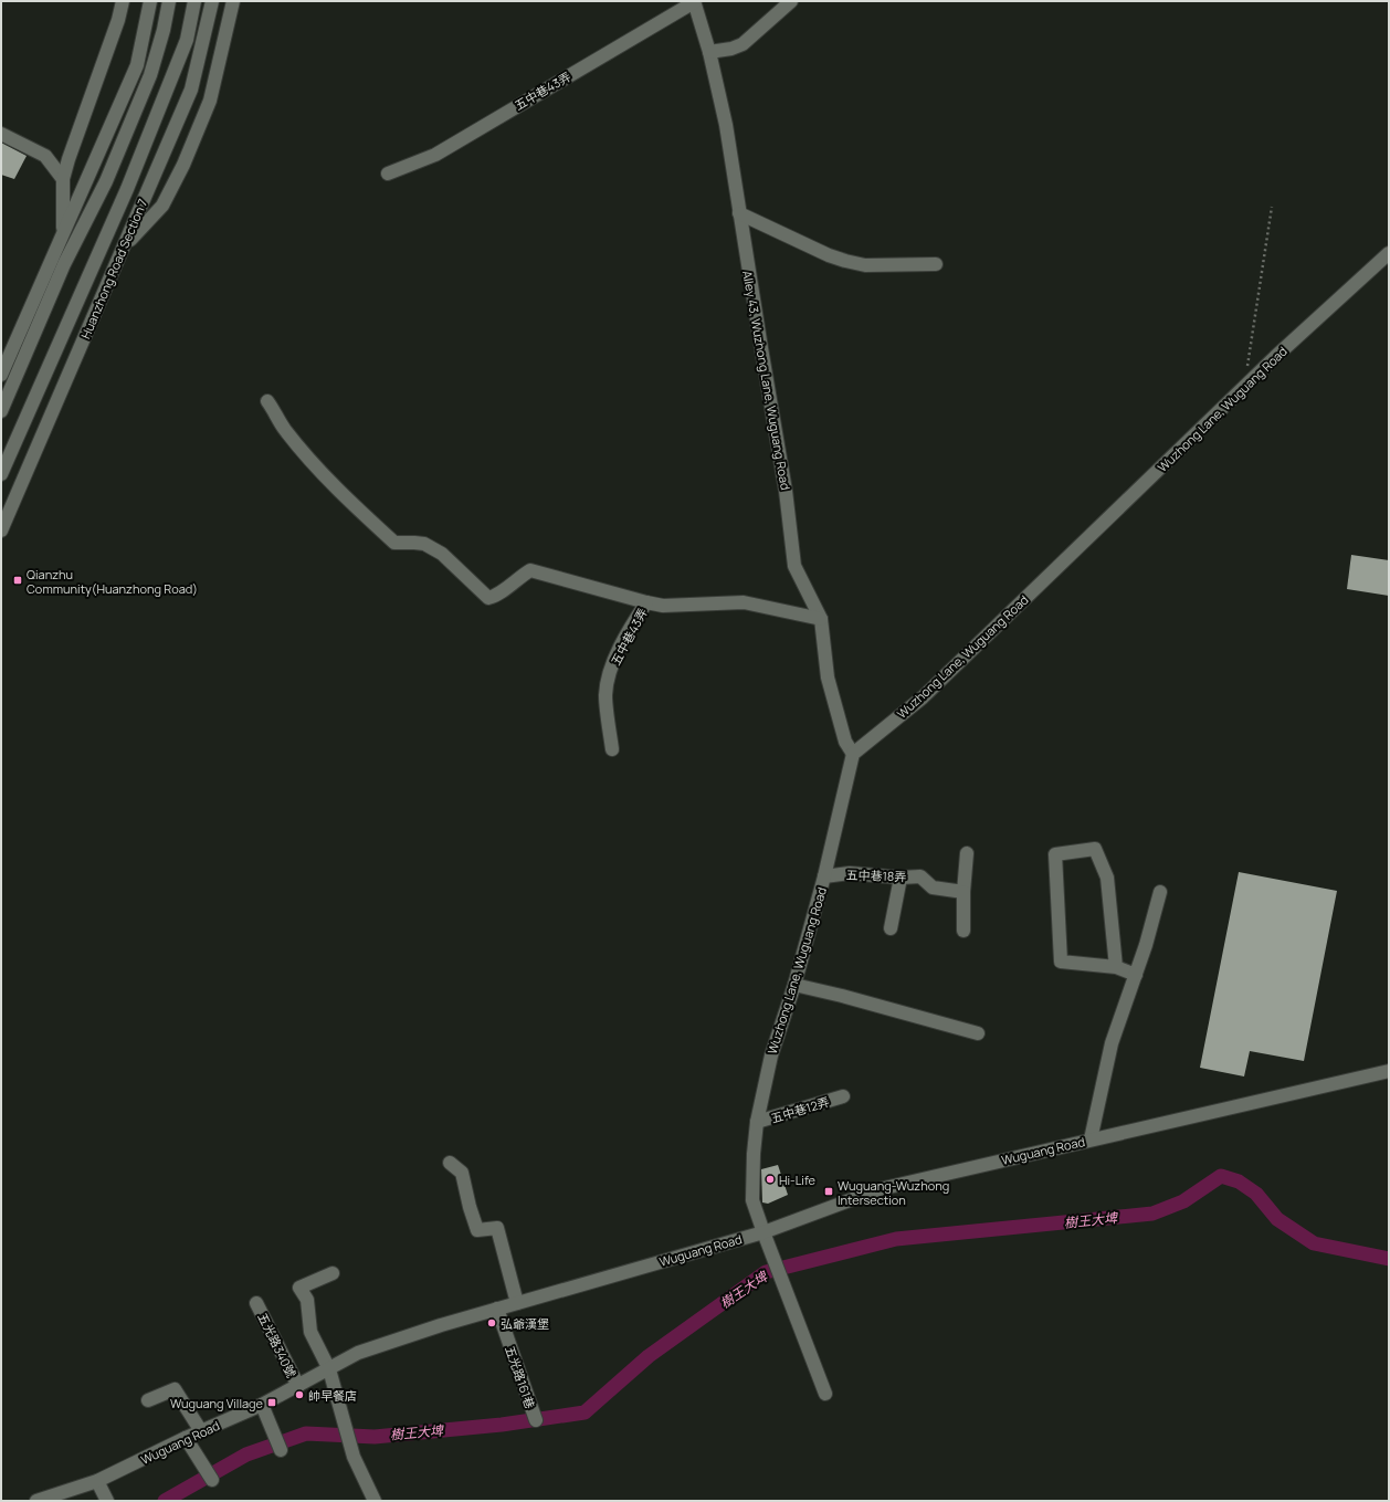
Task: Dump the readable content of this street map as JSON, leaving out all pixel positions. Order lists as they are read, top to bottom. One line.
{"streets":{"street":["五中巷43弄","Huanzhong Road Section 7","Alley 43, Wuzhong Lane, Wuguang Road","Wuzhong Lane, Wuguang Road","五中巷18弄","五中巷12弄","Wuguang Road","五光路340號","五光路161巷"]},"crossings":[["五中巷43弄","Alley 43, Wuzhong Lane, Wuguang Road"],["Alley 43, Wuzhong Lane, Wuguang Road","Wuzhong Lane, Wuguang Road"],["Wuzhong Lane, Wuguang Road","五中巷18弄"],["Wuzhong Lane, Wuguang Road","五中巷12弄"],["Wuzhong Lane, Wuguang Road","Wuguang Road"],["Wuguang Road","五光路340號"],["Wuguang Road","五光路161巷"]],"water":["樹王大埤"],"places":{"transit":["Qianzhu Community(Huanzhong Road)","Wuguang-Wuzhong Intersection","Wuguang Village"],"other":["Hi-Life","弘爺漢堡","帥早餐店"]}}
